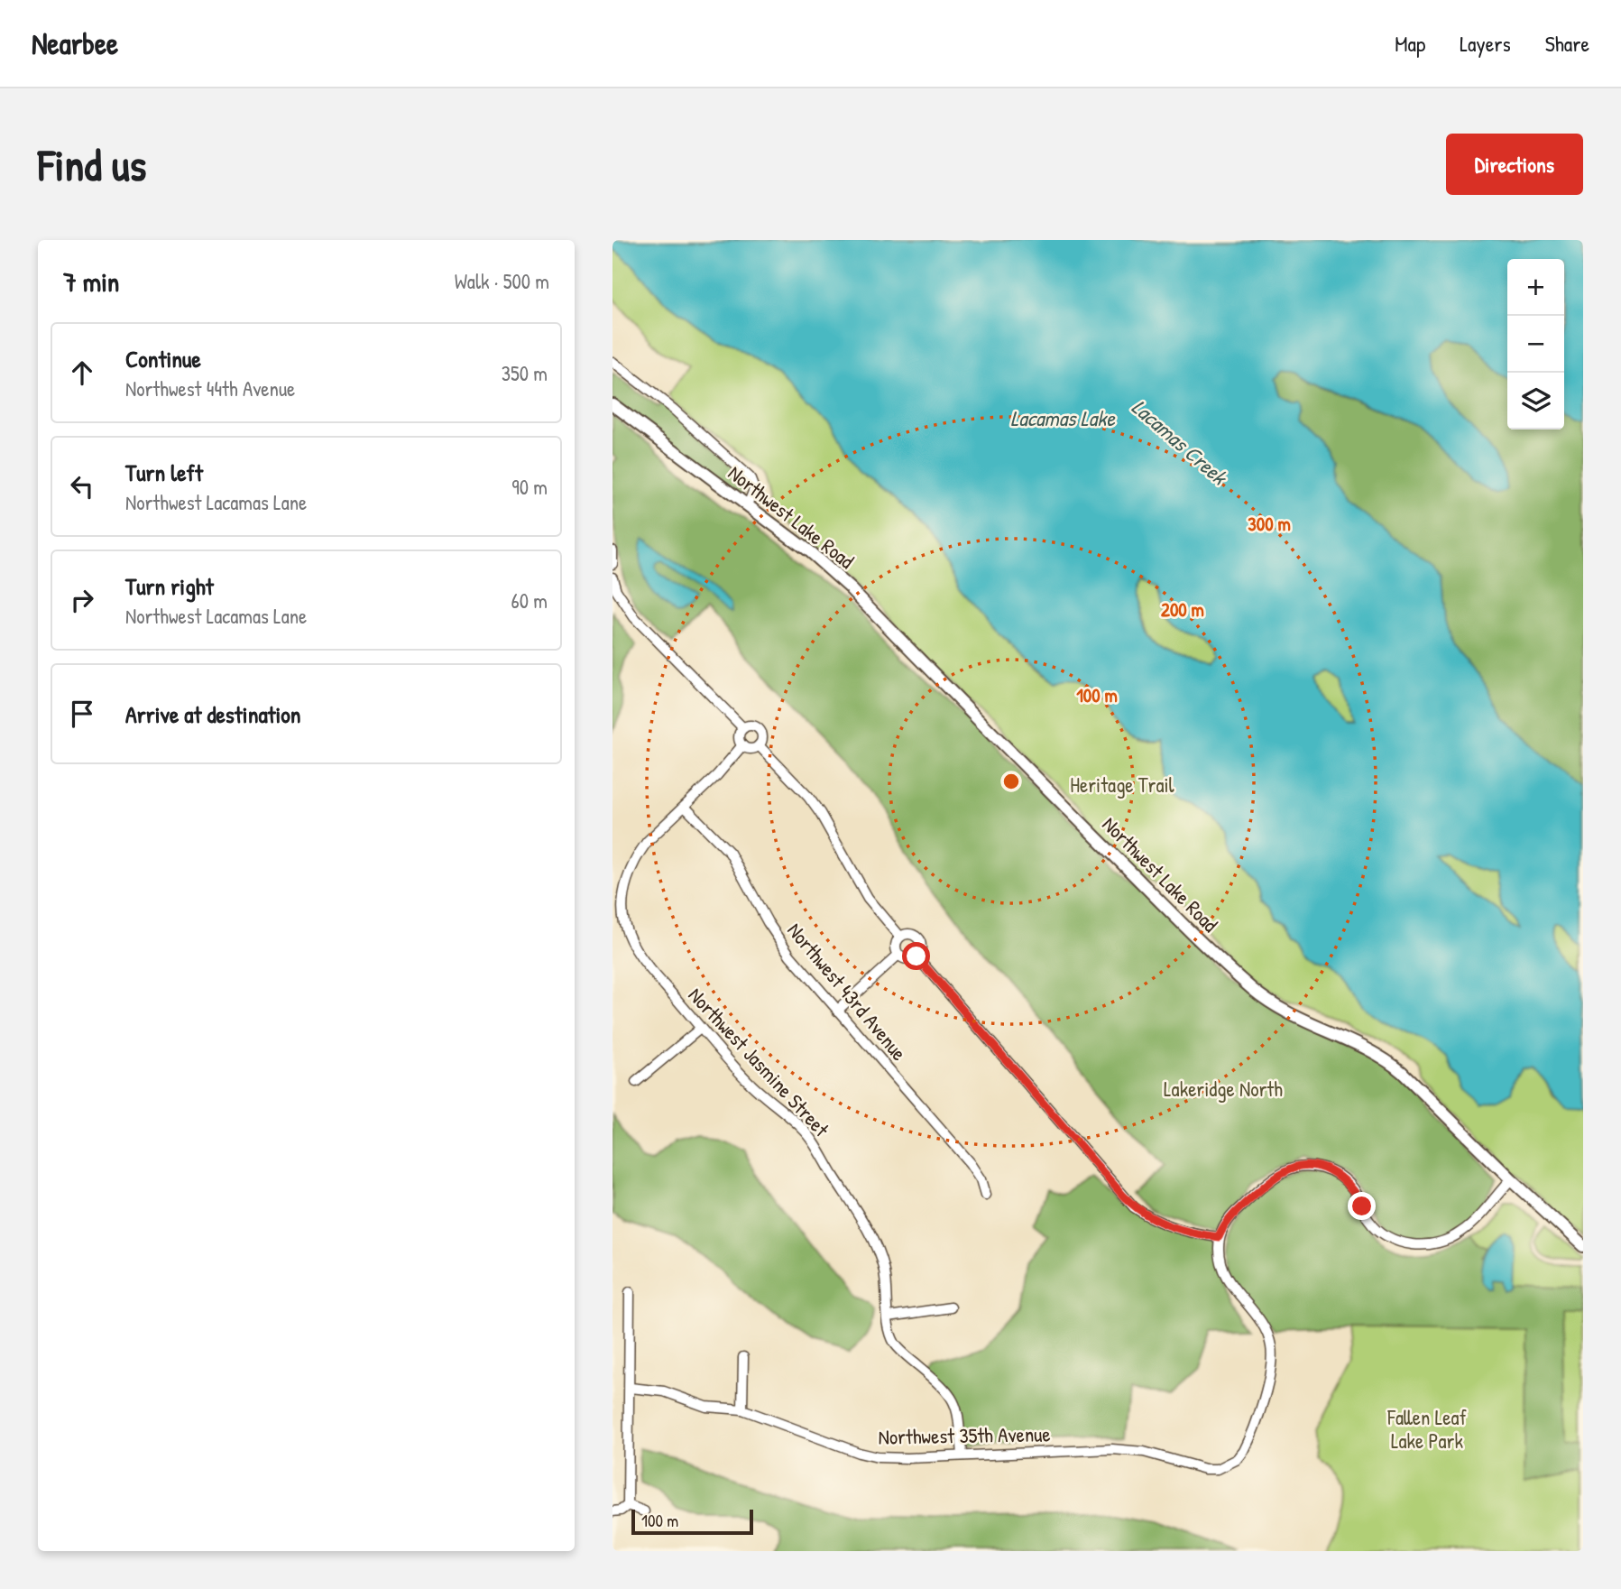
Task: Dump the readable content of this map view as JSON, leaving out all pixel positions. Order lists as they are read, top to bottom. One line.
{"streets":{"main road":["Northwest Lake Road"],"street":["Northwest 43rd Avenue","Northwest Jasmine Street","Northwest 35th Avenue"]},"crossings":[["Northwest 43rd Avenue","Northwest Jasmine Street"],["Northwest Jasmine Street","Northwest 35th Avenue"]],"water":["Lacamas Lake","Lacamas Creek"],"parks":["Heritage Trail","Lakeridge North","Fallen Leaf Lake Park"],"scale_bar":"100 m","page":{"header":"Nearbee","nav":["Map","Layers","Share"],"buttons":"Directions","title":"Find us","heading":["7 min","Walk · 500 m"],"map_buttons":["+","−"],"list":[["Continue","Northwest 44th Avenue","350 m"],["Turn left","Northwest Lacamas Lane","90 m"],["Turn right","Northwest Lacamas Lane","60 m"],"Arrive at destination"],"scale":"100 m"},"rings":["300 m","200 m","100 m"]}
